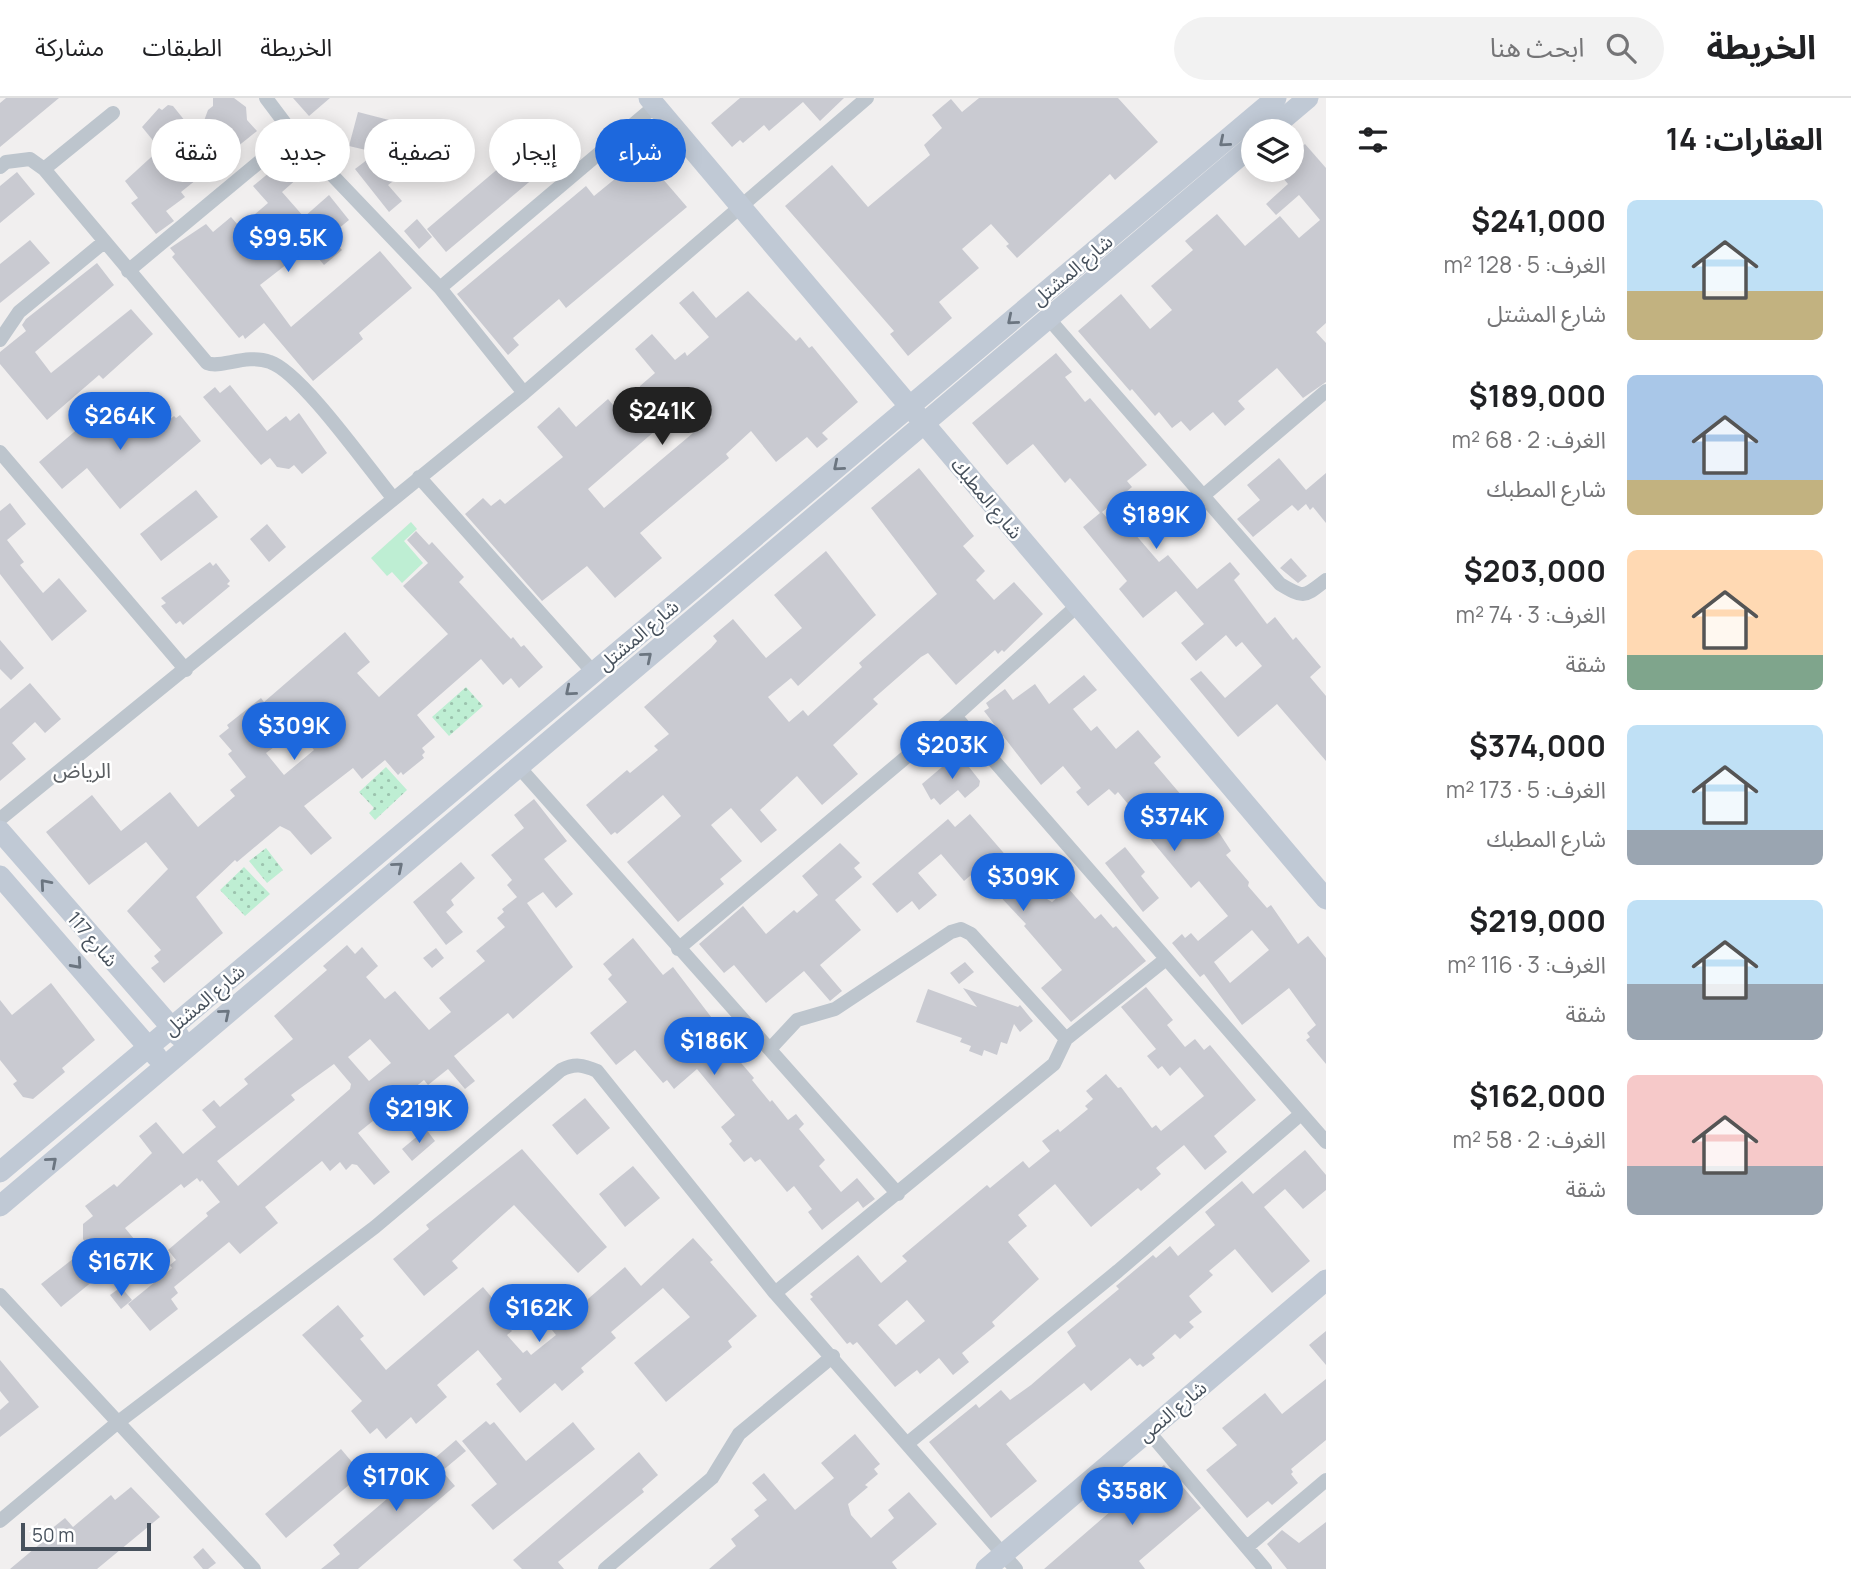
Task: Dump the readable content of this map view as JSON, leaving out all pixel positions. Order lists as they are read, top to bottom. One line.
{"streets":{"main road":["شارع المشتل","شارع المطبك","شارع 117","شارع النص"]},"crossings":[["شارع المشتل","شارع المطبك"],["شارع المشتل","شارع 117"]],"districts":["الرياض"],"scale_bar":"50 m","page":{"header":"الخريطة","search":"ابحث هنا","nav":["الخريطة","الطبقات","مشاركة"],"heading":"العقارات: 14","chip":["شراء","إيجار","تصفية","جديد","شقة"],"list":[{"name":"$241,000","note":"الغرف: 5 · 128 m² · شارع المشتل"},{"name":"$189,000","note":"الغرف: 2 · 68 m² · شارع المطبك"},{"name":"$203,000","note":"الغرف: 3 · 74 m² · شقة"},{"name":"$374,000","note":"الغرف: 5 · 173 m² · شارع المطبك"},{"name":"$219,000","note":"الغرف: 3 · 116 m² · شقة"},{"name":"$162,000","note":"الغرف: 2 · 58 m² · شقة"}],"price":["$99.5K","$241K","$264K","$189K","$309K","$203K","$374K","$309K","$186K","$219K","$167K","$162K","$170K","$358K"],"scale":"50 m"}}
